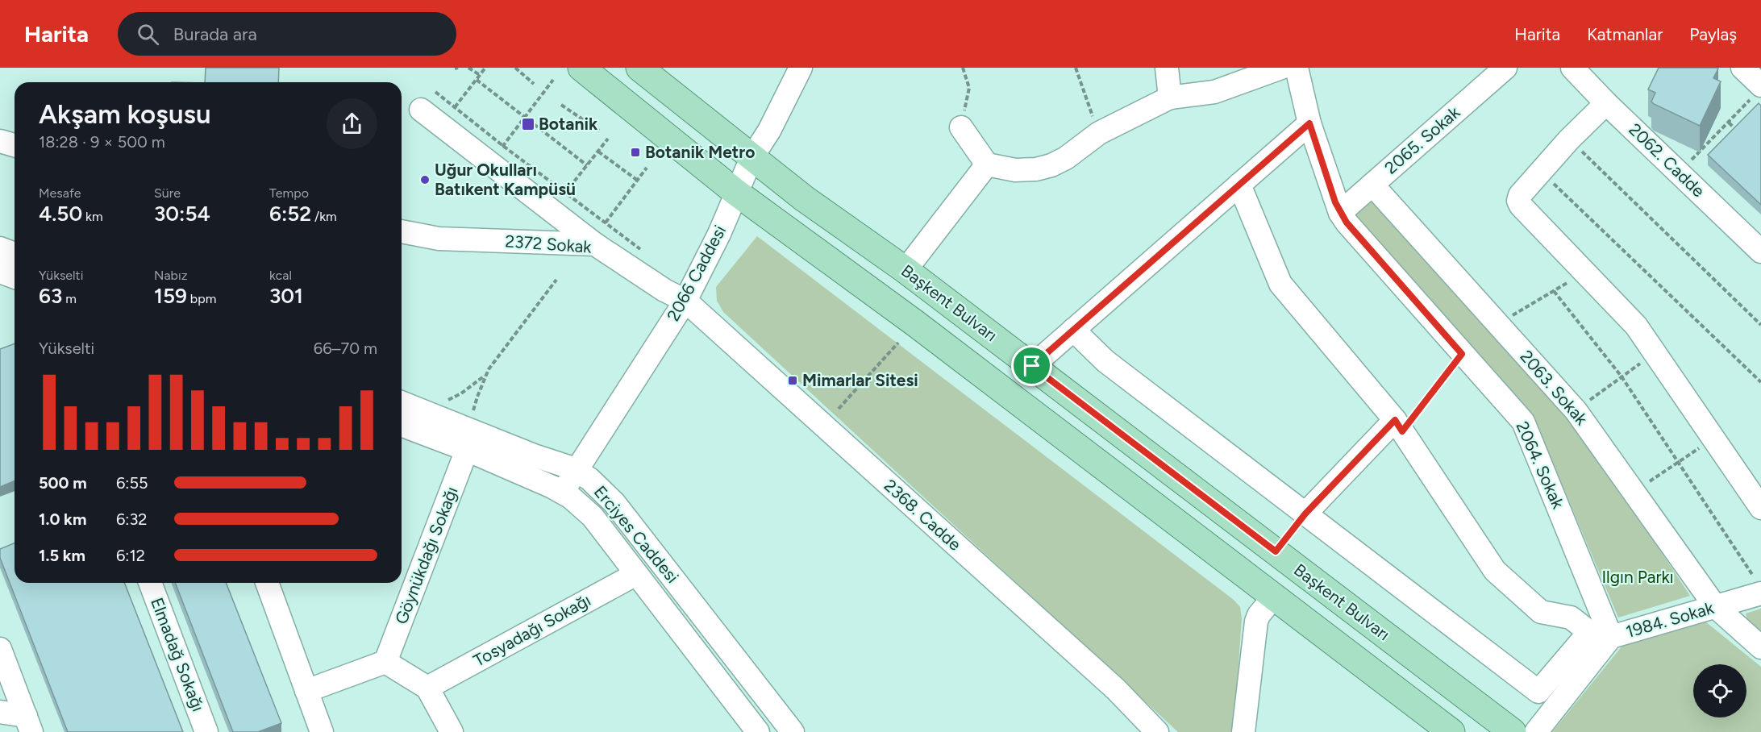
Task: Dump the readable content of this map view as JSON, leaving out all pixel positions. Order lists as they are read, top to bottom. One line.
{"streets":{"main road":["Başkent Bulvarı"],"street":["2065. Sokak","2062. Cadde","2372 Sokak","2066 Caddesi","2063. Sokak","2064. Sokak","2368. Cadde","Erciyes Caddesi","Göynükdağı Sokağı","1984. Sokak","Tosyadağı Sokağı","Elmadağ Sokağı"]},"crossings":[["2065. Sokak","2063. Sokak"],["2065. Sokak","2064. Sokak"],["2372 Sokak","2066 Caddesi"],["2372 Sokak","2368. Cadde"],["2066 Caddesi","Başkent Bulvarı"],["2066 Caddesi","2368. Cadde"],["2066 Caddesi","Erciyes Caddesi"],["2063. Sokak","1984. Sokak"],["2064. Sokak","1984. Sokak"],["Erciyes Caddesi","Göynükdağı Sokağı"],["Erciyes Caddesi","Tosyadağı Sokağı"]],"parks":["Ilgın Parkı"],"places":{"transit":["Botanik","Botanik Metro","Mimarlar Sitesi"],"other":["Uğur Okulları Batıkent Kampüsü"]},"page":{"header":"Harita","search":"Burada ara","nav":["Harita","Katmanlar","Paylaş"],"heading":["Akşam koşusu","18:28 · 9 × 500 m"],"stats":[["Mesafe","4.50 km"],["Süre","30:54"],["Tempo","6:52 /km"],["Yükselti","63 m"],["Nabız","159 bpm"],["kcal","301"]],"chart":["Yükselti","66–70 m"],"list":[{"name":"500 m","note":"6:55"},{"name":"1.0 km","note":"6:32"},{"name":"1.5 km","note":"6:12"}]}}
